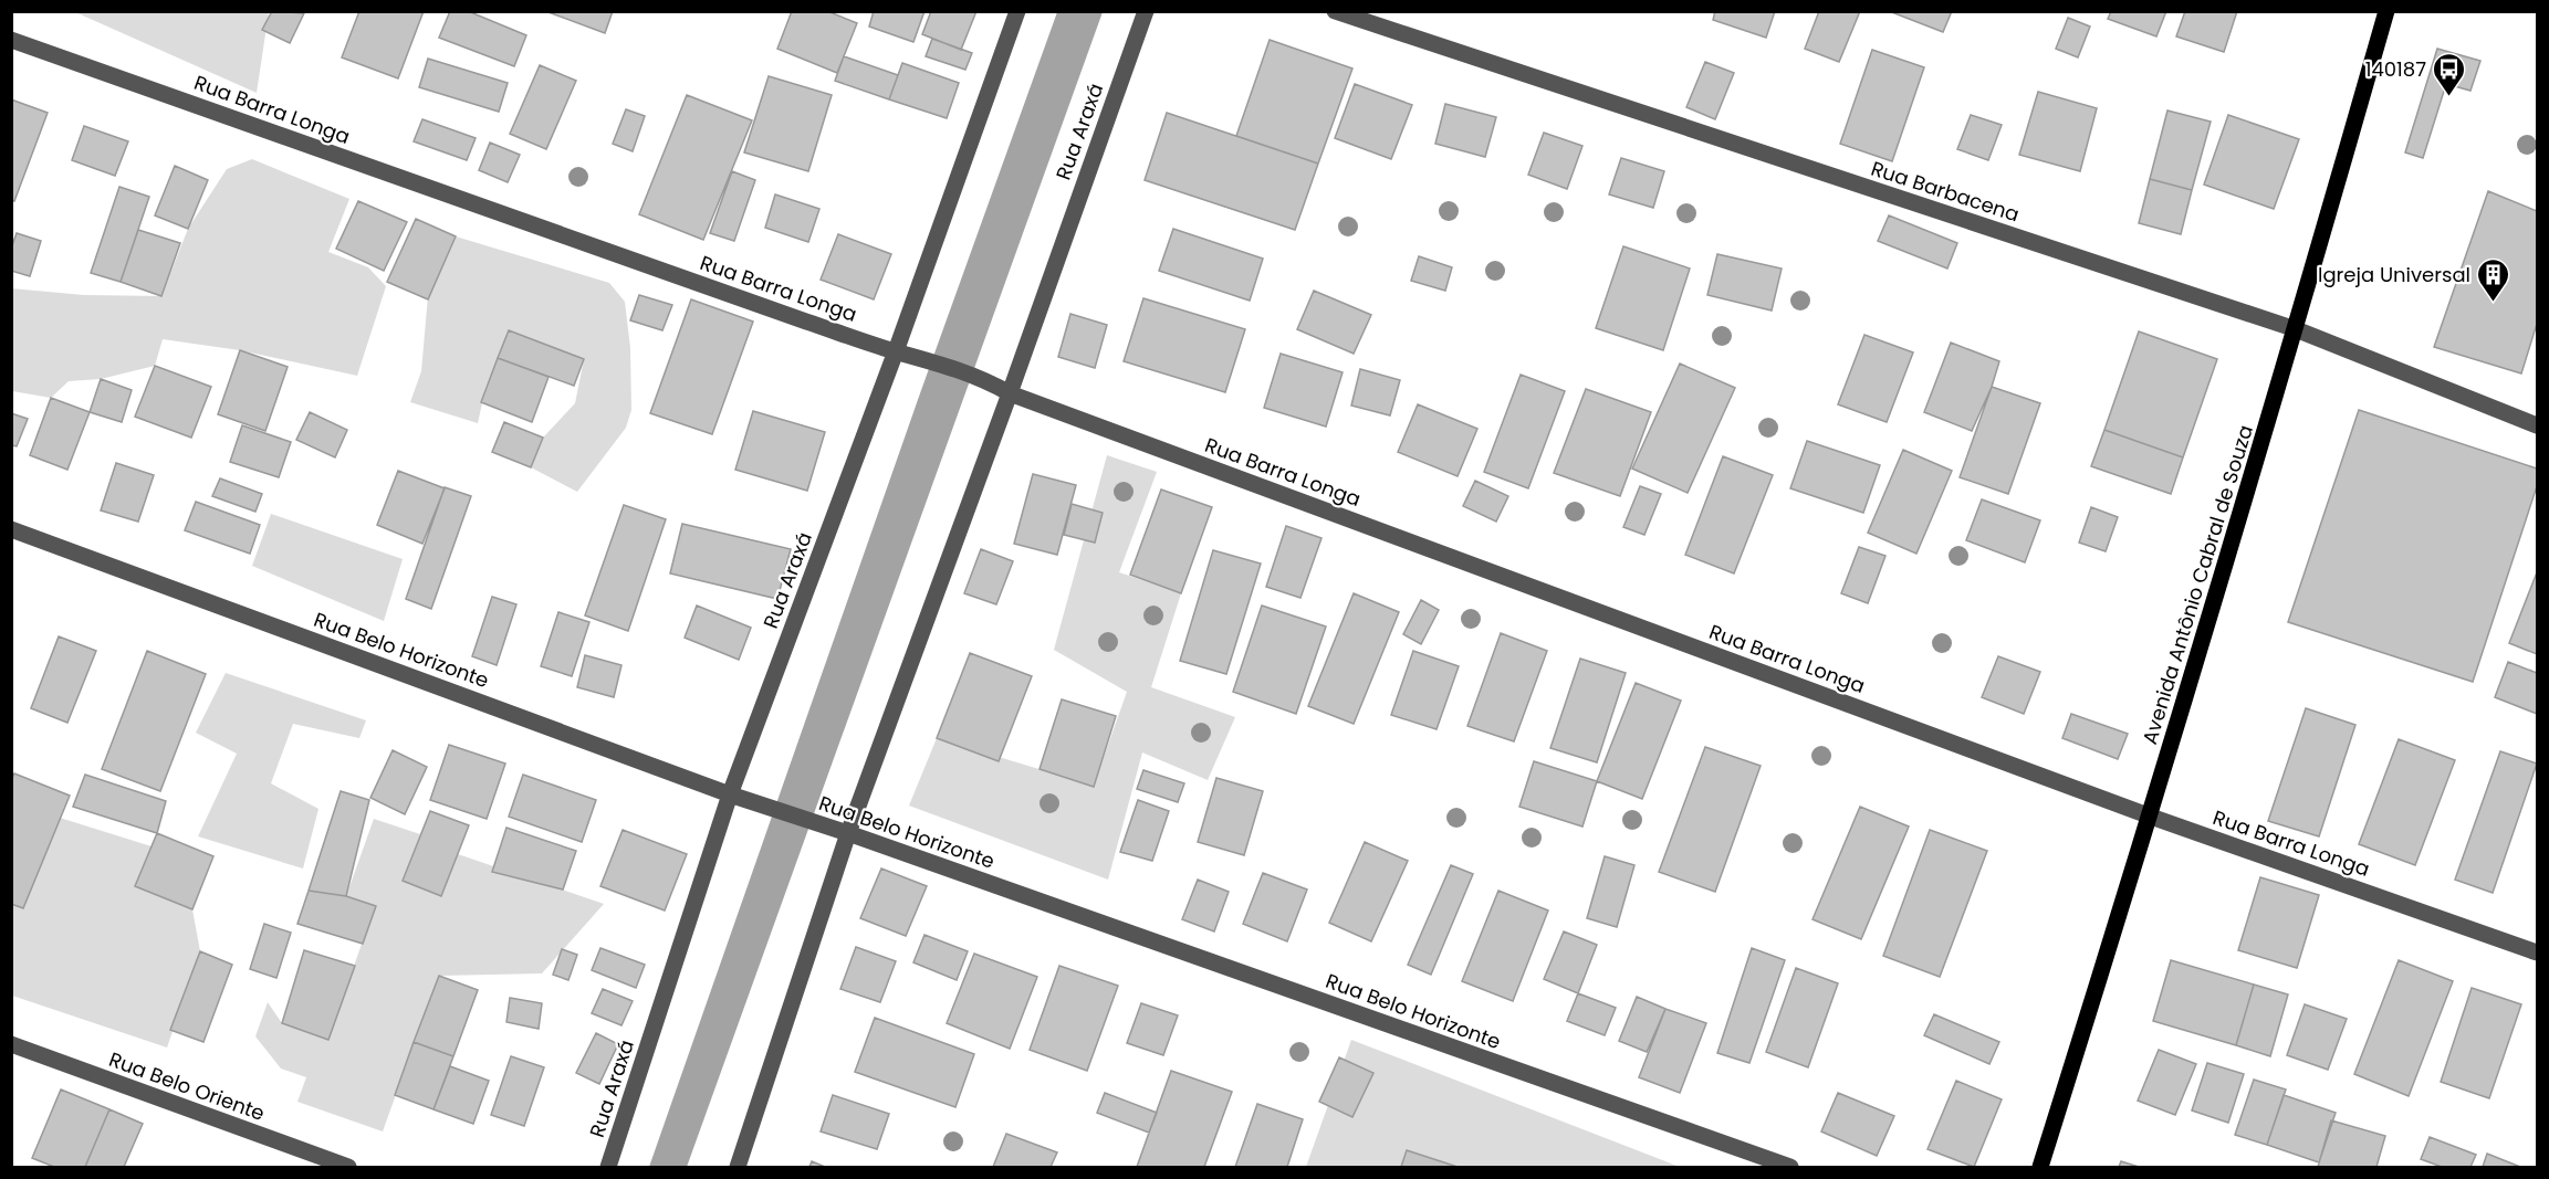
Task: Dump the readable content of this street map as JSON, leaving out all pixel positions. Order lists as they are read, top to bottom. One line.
{"streets":{"main road":["Avenida Antônio Cabral de Souza"],"street":["Rua Barra Longa","Rua Araxá","Rua Barbacena","Rua Belo Horizonte","Rua Belo Oriente"]},"crossings":[["Rua Barra Longa","Rua Araxá"],["Rua Barra Longa","Avenida Antônio Cabral de Souza"],["Rua Araxá","Rua Belo Horizonte"],["Rua Barbacena","Avenida Antônio Cabral de Souza"]],"places":{"bus stop":["140187"],"building":["Igreja Universal"]}}
